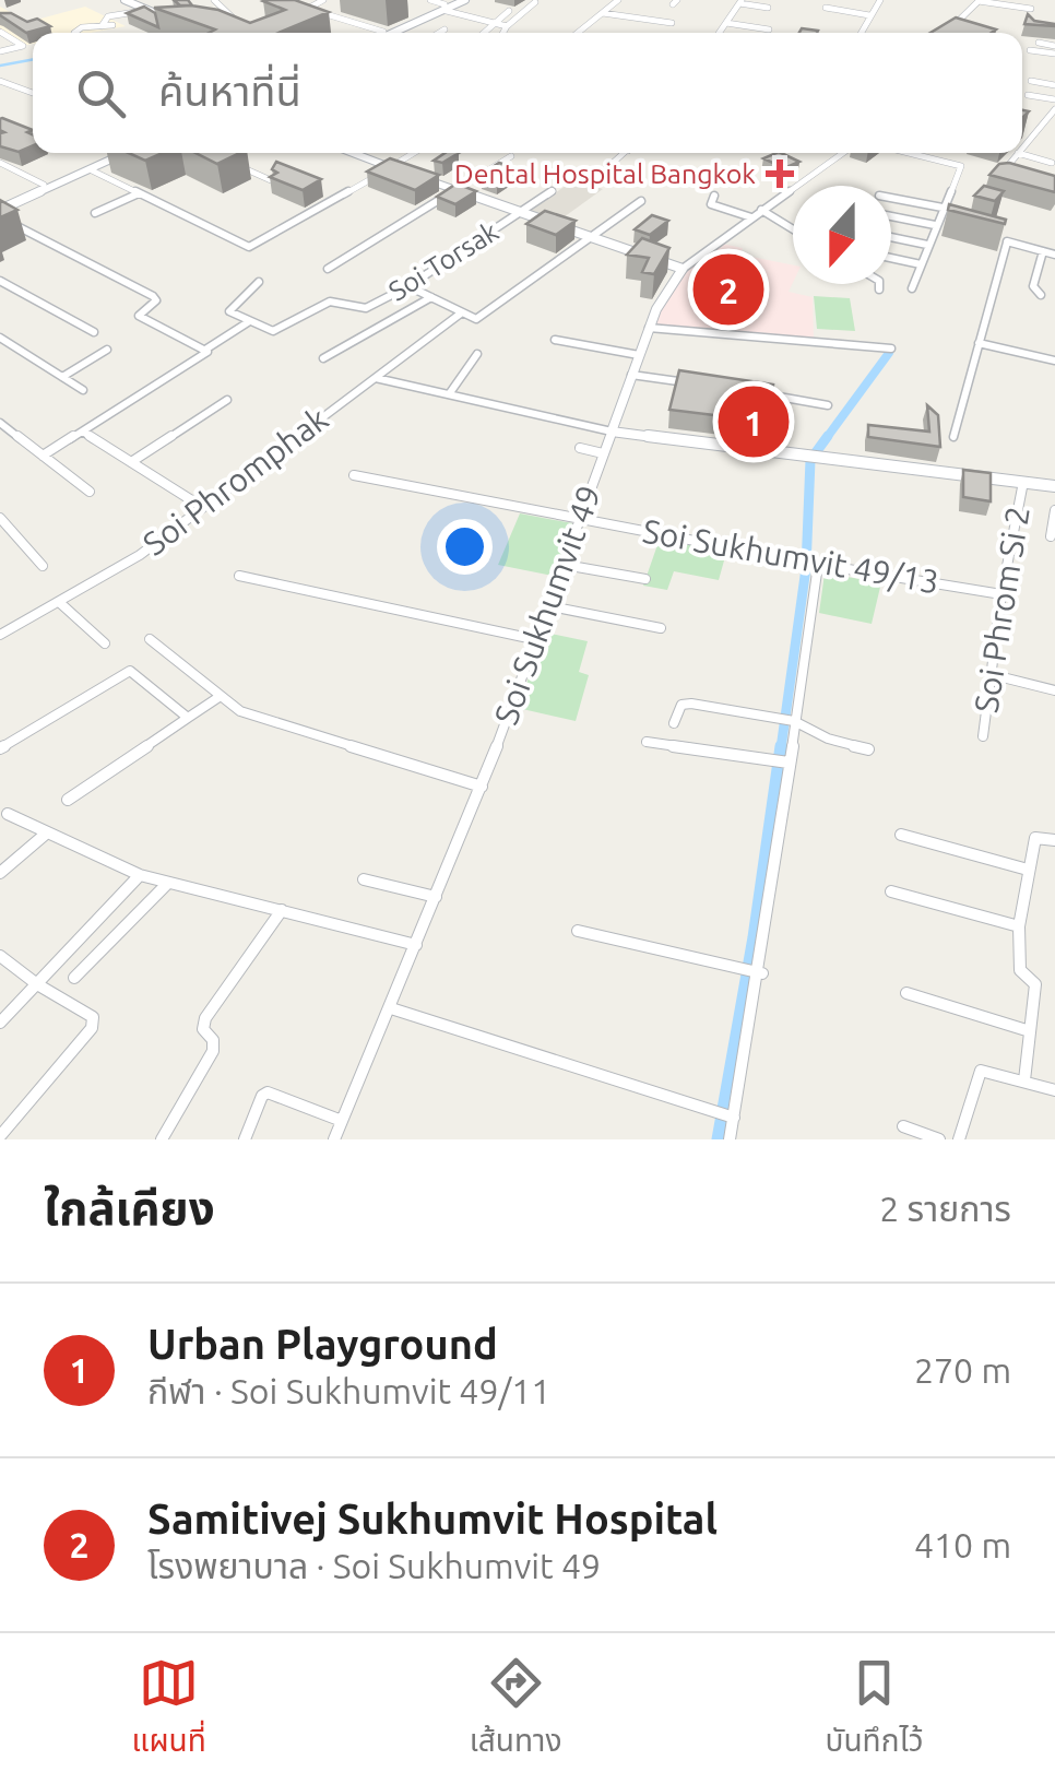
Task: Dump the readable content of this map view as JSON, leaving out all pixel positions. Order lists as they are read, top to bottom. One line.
{"streets":{"street":["Soi Torsak","Soi Phromphak","Soi Sukhumvit 49/13","Soi Sukhumvit 49","Soi Phrom Si 2"]},"crossings":[["Soi Sukhumvit 49/13","Soi Sukhumvit 49"],["Soi Sukhumvit 49/13","Soi Phrom Si 2"]],"places":{"health":["Dental Hospital Bangkok"]},"north":"bottom","page":{"search":"ค้นหาที่นี่","pins":["2","1"],"heading":["ใกล้เคียง","2 รายการ"],"list":[{"mark":"1","name":"Urban Playground","note":"กีฬา · Soi Sukhumvit 49/11","value":"270 m"},{"mark":"2","name":"Samitivej Sukhumvit Hospital","note":"โรงพยาบาล · Soi Sukhumvit 49","value":"410 m"}],"nav":["แผนที่","เส้นทาง","บันทึกไว้"]}}
